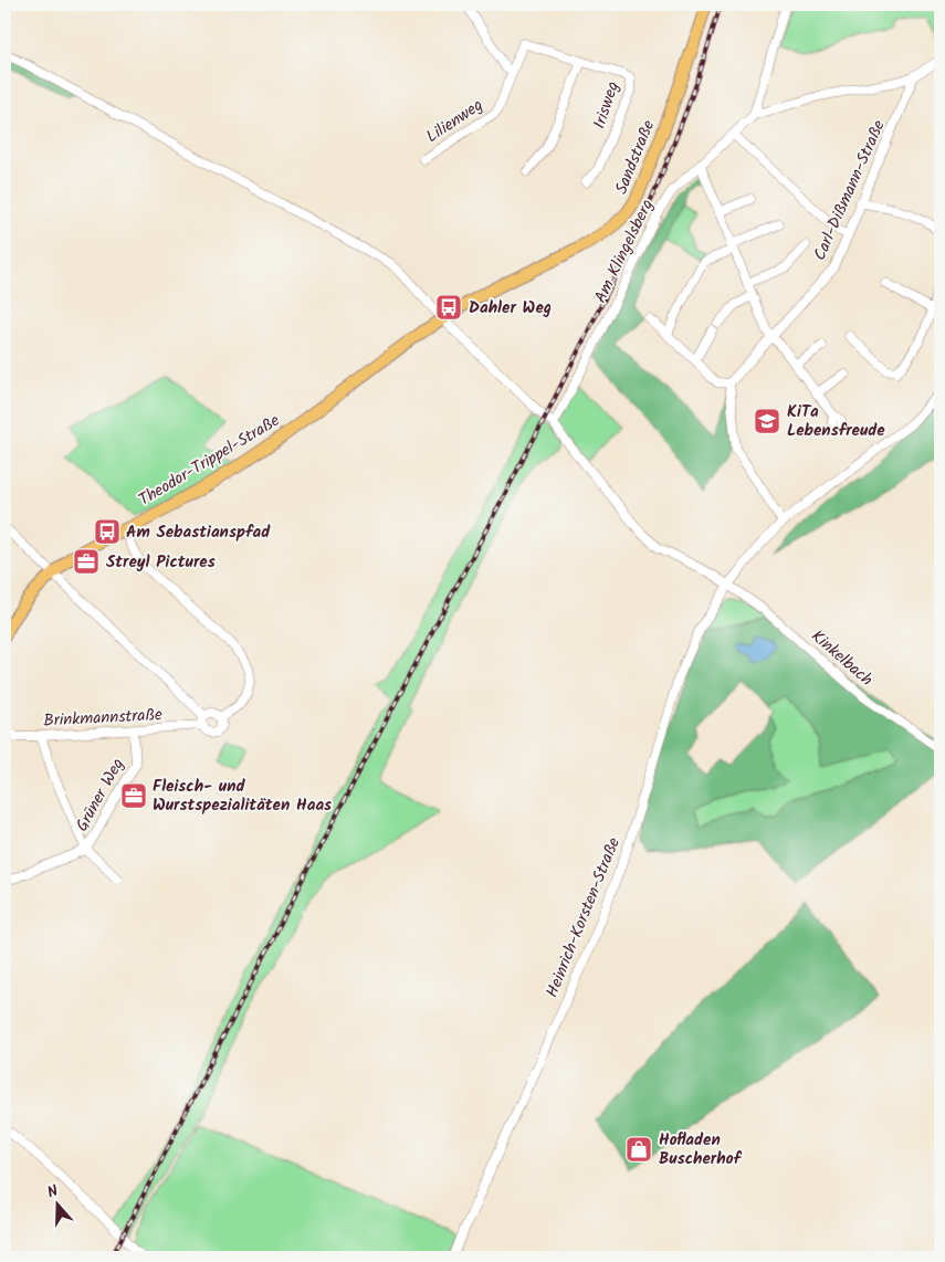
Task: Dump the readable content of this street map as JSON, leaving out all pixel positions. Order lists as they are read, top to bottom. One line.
{"streets":{"main road":["Sandstraße","Theodor-Trippel-Straße"],"street":["Irisweg","Lilienweg","Carl-Dißmann-Straße","Am Klingelsberg","Kinkelbach","Brinkmannstraße","Grüner Weg","Heinrich-Korsten-Straße"]},"crossings":[["Irisweg","Lilienweg"],["Sandstraße","Theodor-Trippel-Straße"],["Carl-Dißmann-Straße","Am Klingelsberg"],["Kinkelbach","Heinrich-Korsten-Straße"],["Brinkmannstraße","Grüner Weg"]],"places":{"bus stop":["Dahler Weg","Am Sebastianspfad"],"school or university":["KiTa Lebensfreude"],"office":["Streyl Pictures","Fleisch- und Wurstspezialitäten Haas"],"shop":["Hofladen Buscherhof"]},"north":"top"}
